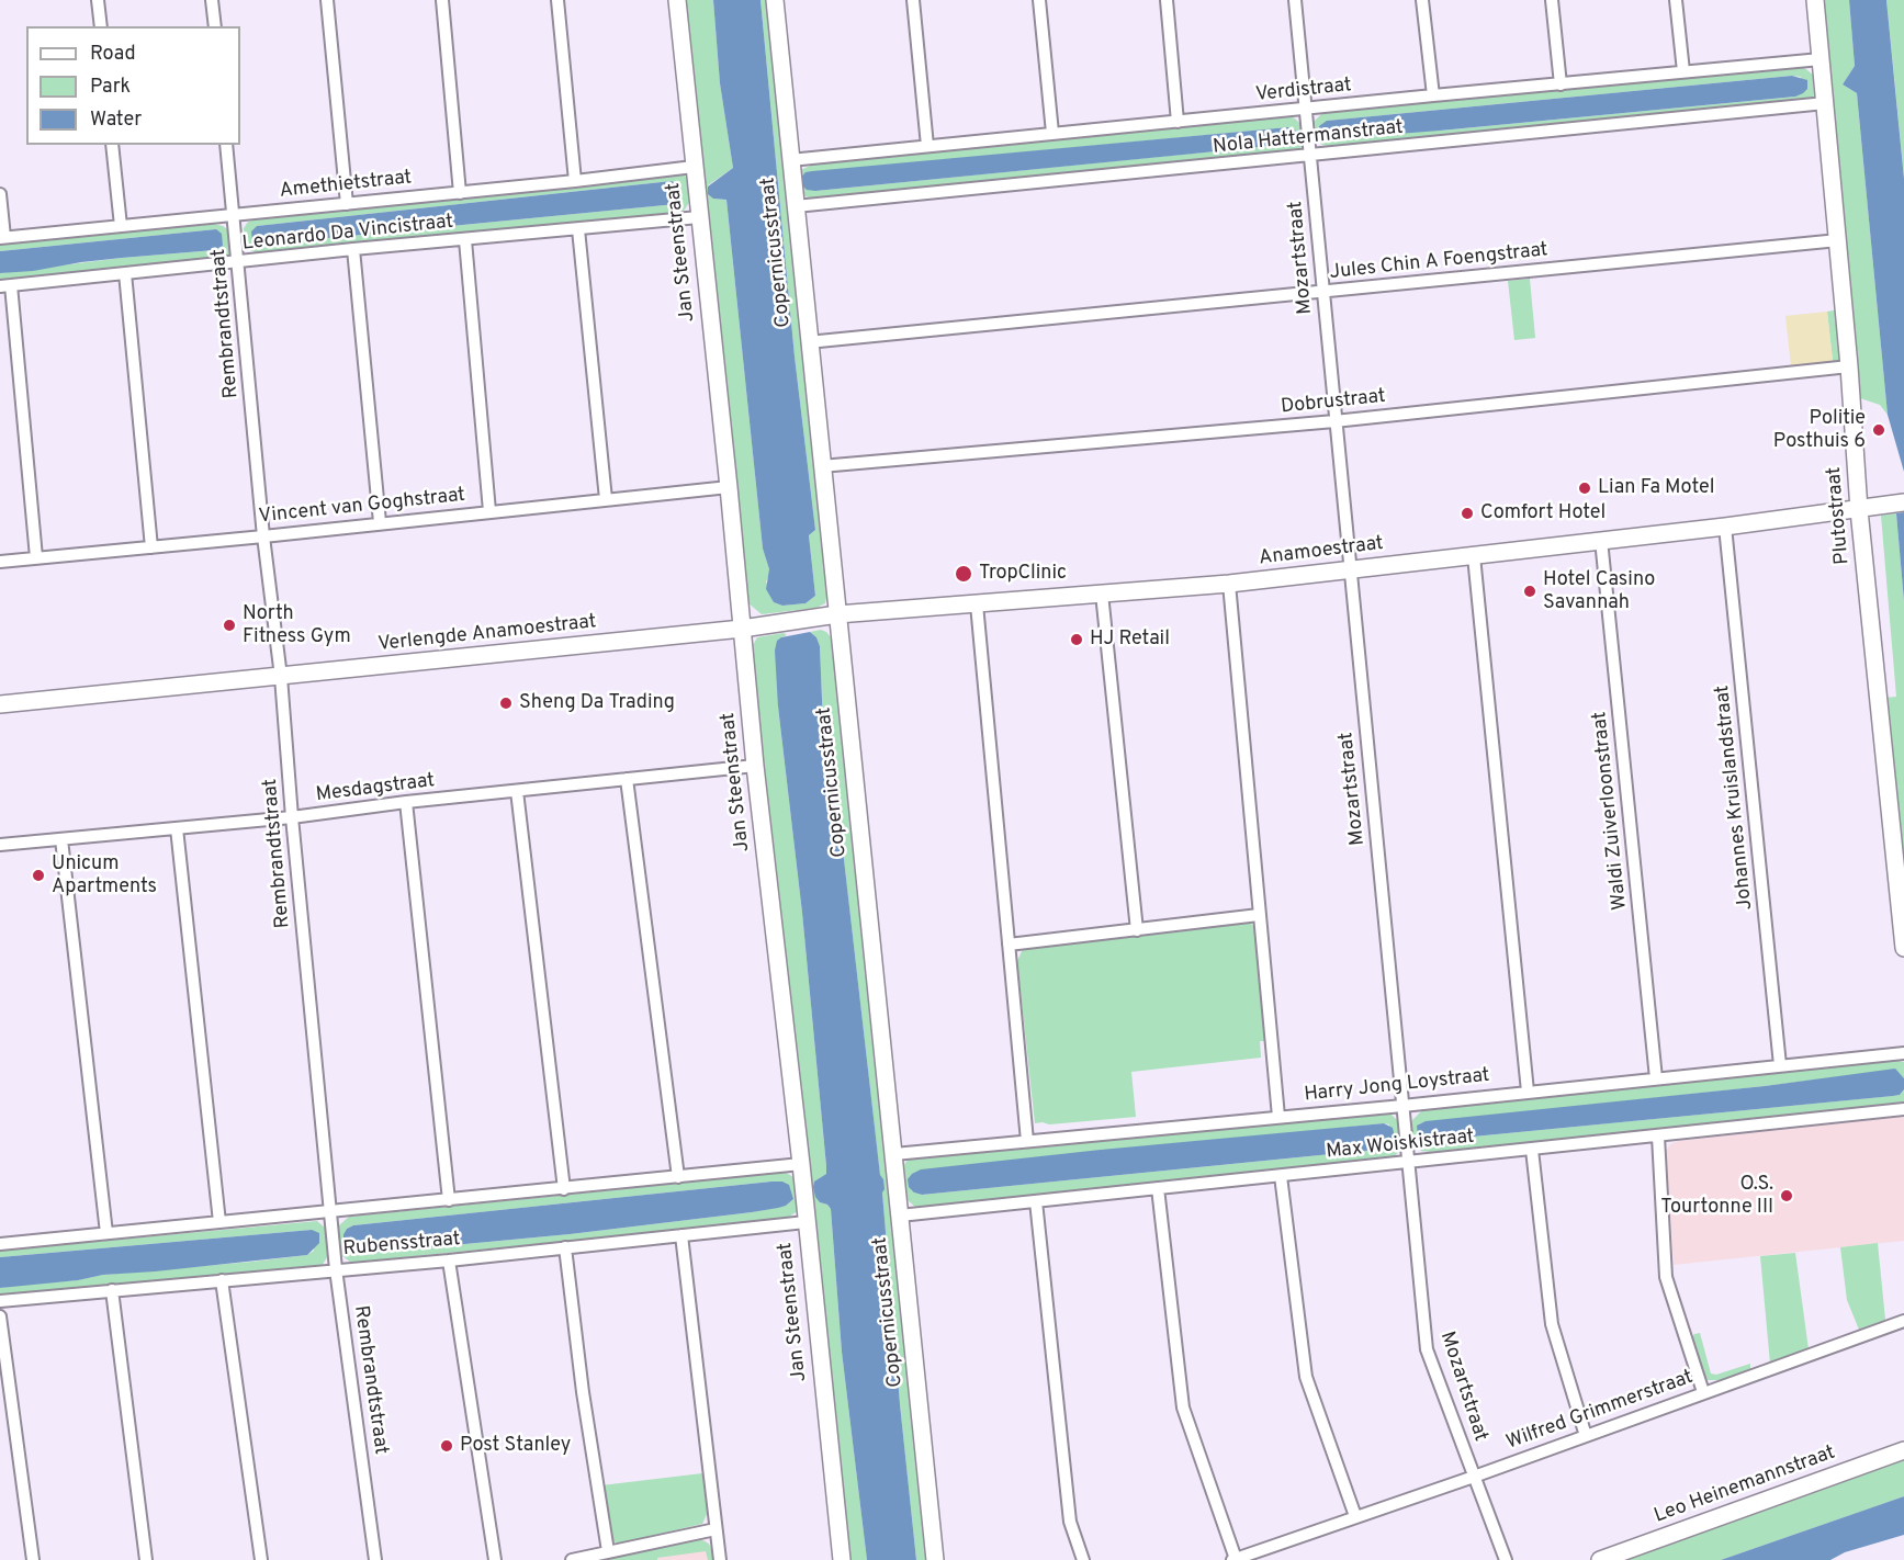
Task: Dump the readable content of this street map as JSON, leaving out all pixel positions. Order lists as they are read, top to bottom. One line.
{"streets":{"street":["Verdistraat","Nola Hattermanstraat","Amethietstraat","Leonardo Da Vincistraat","Jan Steenstraat","Copernicusstraat","Mozartstraat","Jules Chin A Foengstraat","Rembrandtstraat","Dobrustraat","Vincent van Goghstraat","Plutostraat","Anamoestraat","Verlengde Anamoestraat","Mesdagstraat","Johannes Kruislandstraat","Waldi Zuiverloonstraat","Harry Jong Loystraat","Max Woiskistraat","Rubensstraat","Wilfred Grimmerstraat","Leo Heinemannstraat"]},"crossings":[["Verdistraat","Copernicusstraat"],["Verdistraat","Mozartstraat"],["Verdistraat","Plutostraat"],["Nola Hattermanstraat","Copernicusstraat"],["Nola Hattermanstraat","Mozartstraat"],["Nola Hattermanstraat","Plutostraat"],["Amethietstraat","Jan Steenstraat"],["Amethietstraat","Rembrandtstraat"],["Leonardo Da Vincistraat","Jan Steenstraat"],["Leonardo Da Vincistraat","Rembrandtstraat"],["Jan Steenstraat","Vincent van Goghstraat"],["Jan Steenstraat","Anamoestraat"],["Jan Steenstraat","Verlengde Anamoestraat"],["Jan Steenstraat","Mesdagstraat"],["Jan Steenstraat","Rubensstraat"],["Copernicusstraat","Jules Chin A Foengstraat"],["Copernicusstraat","Dobrustraat"],["Copernicusstraat","Anamoestraat"],["Copernicusstraat","Harry Jong Loystraat"],["Copernicusstraat","Max Woiskistraat"],["Mozartstraat","Jules Chin A Foengstraat"],["Mozartstraat","Dobrustraat"],["Mozartstraat","Anamoestraat"],["Mozartstraat","Harry Jong Loystraat"],["Mozartstraat","Max Woiskistraat"],["Mozartstraat","Wilfred Grimmerstraat"],["Jules Chin A Foengstraat","Plutostraat"],["Rembrandtstraat","Vincent van Goghstraat"],["Rembrandtstraat","Verlengde Anamoestraat"],["Rembrandtstraat","Mesdagstraat"],["Rembrandtstraat","Rubensstraat"],["Dobrustraat","Plutostraat"],["Plutostraat","Anamoestraat"],["Anamoestraat","Verlengde Anamoestraat"],["Anamoestraat","Johannes Kruislandstraat"],["Anamoestraat","Waldi Zuiverloonstraat"],["Johannes Kruislandstraat","Harry Jong Loystraat"],["Waldi Zuiverloonstraat","Harry Jong Loystraat"]],"places":["Politie Posthuis 6","Lian Fa Motel","Comfort Hotel","TropClinic","Hotel Casino Savannah","North Fitness Gym","HJ Retail","Sheng Da Trading","Unicum Apartments","O.S. Tourtonne III","Post Stanley"],"legend":["Road","Park","Water"]}
